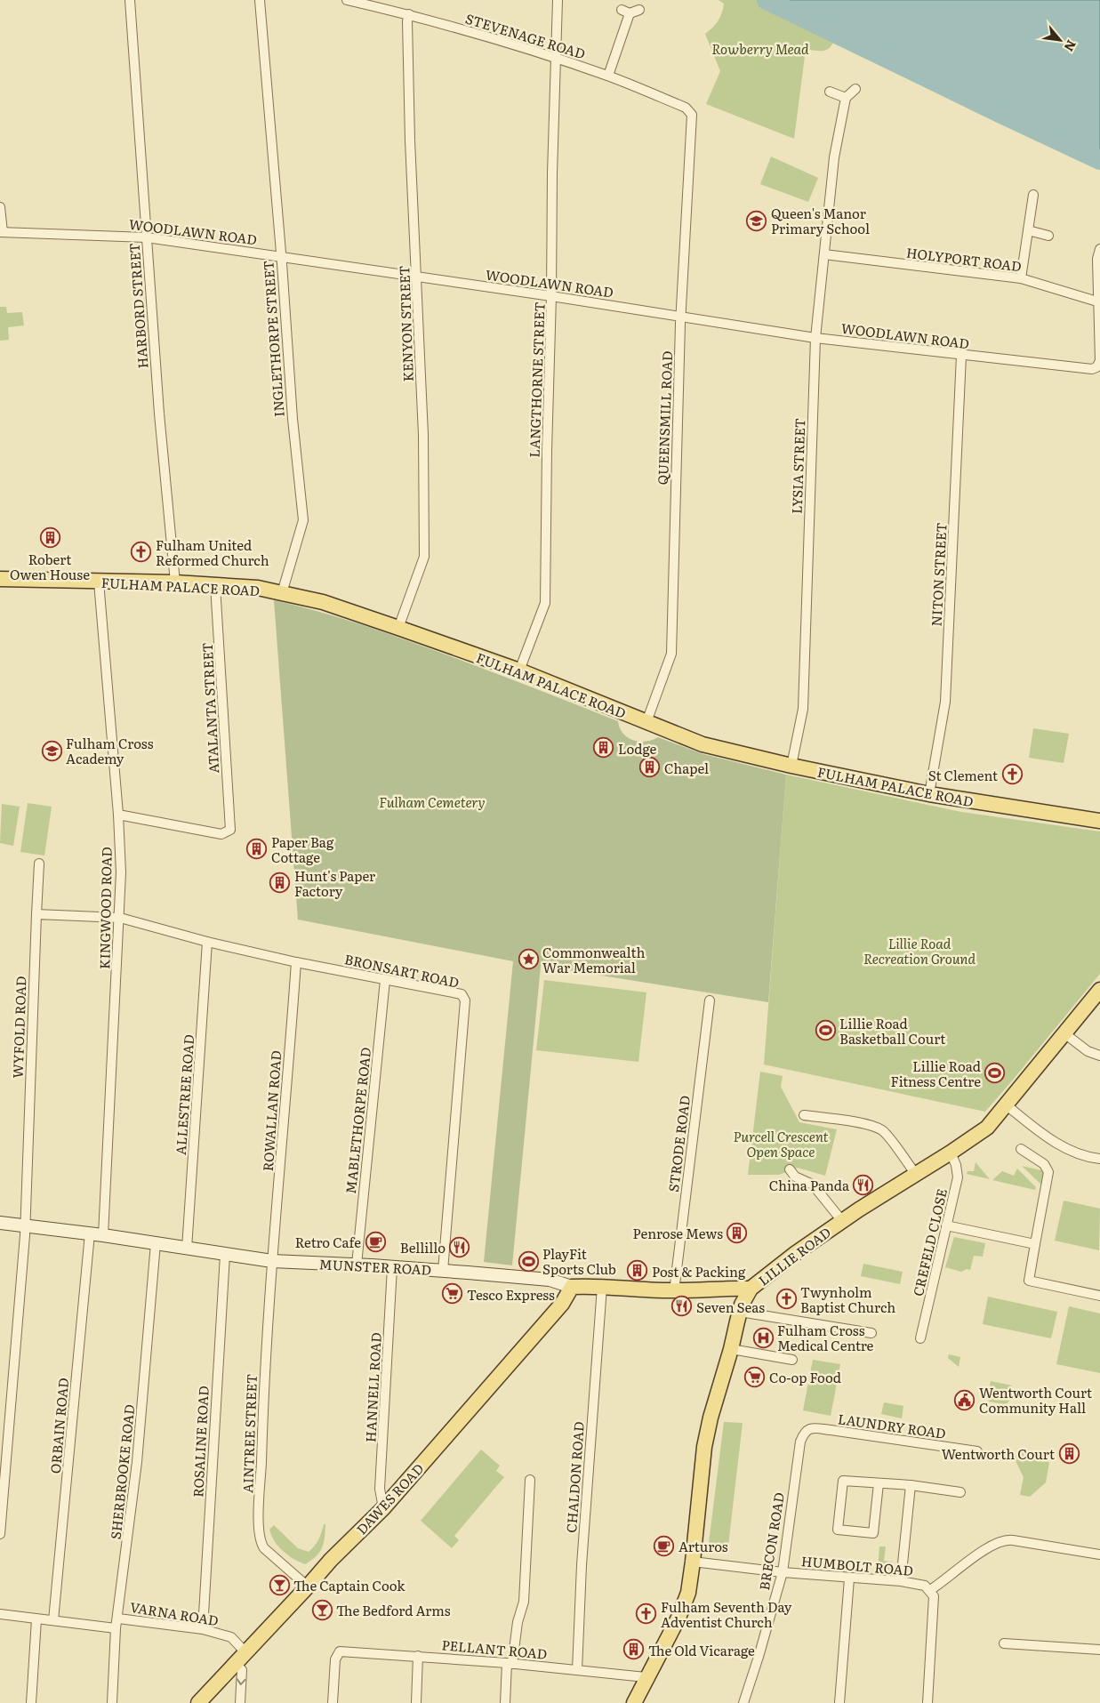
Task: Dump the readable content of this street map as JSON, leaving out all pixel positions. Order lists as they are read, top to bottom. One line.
{"streets":{"main road":["FULHAM PALACE ROAD","LILLIE ROAD","MUNSTER ROAD","DAWES ROAD"],"street":["STEVENAGE ROAD","WOODLAWN ROAD","HOLYPORT ROAD","HARBORD STREET","KENYON STREET","INGLETHORPE STREET","LANGTHORNE STREET","QUEENSMILL ROAD","LYSIA STREET","NITON STREET","ATALANTA STREET","KINGWOOD ROAD","BRONSART ROAD","WYFOLD ROAD","ALLESTREE ROAD","ROWALLAN ROAD","MABLETHORPE ROAD","STRODE ROAD","CREFELD CLOSE","HANNELL ROAD","ORBAIN ROAD","LAUNDRY ROAD","AINTREE STREET","ROSALINE ROAD","SHERBROOKE ROAD","CHALDON ROAD","BRECON ROAD","HUMBOLT ROAD","VARNA ROAD","PELLANT ROAD"]},"crossings":[["STEVENAGE ROAD","KENYON STREET"],["STEVENAGE ROAD","LANGTHORNE STREET"],["STEVENAGE ROAD","QUEENSMILL ROAD"],["WOODLAWN ROAD","HOLYPORT ROAD"],["WOODLAWN ROAD","HARBORD STREET"],["WOODLAWN ROAD","KENYON STREET"],["WOODLAWN ROAD","INGLETHORPE STREET"],["WOODLAWN ROAD","LANGTHORNE STREET"],["WOODLAWN ROAD","QUEENSMILL ROAD"],["WOODLAWN ROAD","LYSIA STREET"],["WOODLAWN ROAD","NITON STREET"],["HOLYPORT ROAD","LYSIA STREET"],["HARBORD STREET","FULHAM PALACE ROAD"],["KENYON STREET","FULHAM PALACE ROAD"],["INGLETHORPE STREET","FULHAM PALACE ROAD"],["LANGTHORNE STREET","FULHAM PALACE ROAD"],["QUEENSMILL ROAD","FULHAM PALACE ROAD"],["LYSIA STREET","FULHAM PALACE ROAD"],["NITON STREET","FULHAM PALACE ROAD"],["FULHAM PALACE ROAD","ATALANTA STREET"],["FULHAM PALACE ROAD","KINGWOOD ROAD"],["ATALANTA STREET","KINGWOOD ROAD"],["KINGWOOD ROAD","BRONSART ROAD"],["KINGWOOD ROAD","MUNSTER ROAD"],["BRONSART ROAD","ALLESTREE ROAD"],["BRONSART ROAD","ROWALLAN ROAD"],["BRONSART ROAD","MABLETHORPE ROAD"],["BRONSART ROAD","MUNSTER ROAD"],["WYFOLD ROAD","MUNSTER ROAD"],["ALLESTREE ROAD","MUNSTER ROAD"],["ROWALLAN ROAD","MUNSTER ROAD"],["ROWALLAN ROAD","AINTREE STREET"],["MABLETHORPE ROAD","MUNSTER ROAD"],["STRODE ROAD","MUNSTER ROAD"],["CREFELD CLOSE","LILLIE ROAD"],["LILLIE ROAD","MUNSTER ROAD"],["LILLIE ROAD","HUMBOLT ROAD"],["LILLIE ROAD","PELLANT ROAD"],["MUNSTER ROAD","HANNELL ROAD"],["MUNSTER ROAD","ORBAIN ROAD"],["MUNSTER ROAD","AINTREE STREET"],["MUNSTER ROAD","ROSALINE ROAD"],["MUNSTER ROAD","SHERBROOKE ROAD"],["MUNSTER ROAD","CHALDON ROAD"],["MUNSTER ROAD","DAWES ROAD"],["HANNELL ROAD","DAWES ROAD"],["ORBAIN ROAD","VARNA ROAD"],["LAUNDRY ROAD","BRECON ROAD"],["AINTREE STREET","DAWES ROAD"],["ROSALINE ROAD","VARNA ROAD"],["SHERBROOKE ROAD","VARNA ROAD"],["CHALDON ROAD","PELLANT ROAD"],["DAWES ROAD","VARNA ROAD"],["BRECON ROAD","HUMBOLT ROAD"]],"parks":["Rowberry Mead","Fulham Cemetery","Lillie Road Recreation Ground","Purcell Crescent Open Space"],"places":{"school or university":["Queen's Manor Primary School","Fulham Cross Academy"],"building":["Robert Owen House","Lodge","Chapel","Paper Bag Cottage","Hunt's Paper Factory","Penrose Mews","Post & Packing","Wentworth Court","The Old Vicarage"],"church":["Fulham United Reformed Church","St Clement","Twynholm Baptist Church","Fulham Seventh Day Adventist Church"],"place":["Commonwealth War Memorial"],"sports":["Lillie Road Basketball Court","Lillie Road Fitness Centre","PlayFit Sports Club"],"restaurant":["China Panda","Bellillo","Seven Seas"],"cafe":["Retro Cafe","Arturos"],"supermarket":["Tesco Express","Co-op Food"],"hospital":["Fulham Cross Medical Centre"],"public building":["Wentworth Court Community Hall"],"bar":["The Captain Cook","The Bedford Arms"]},"north":"bottom right"}
